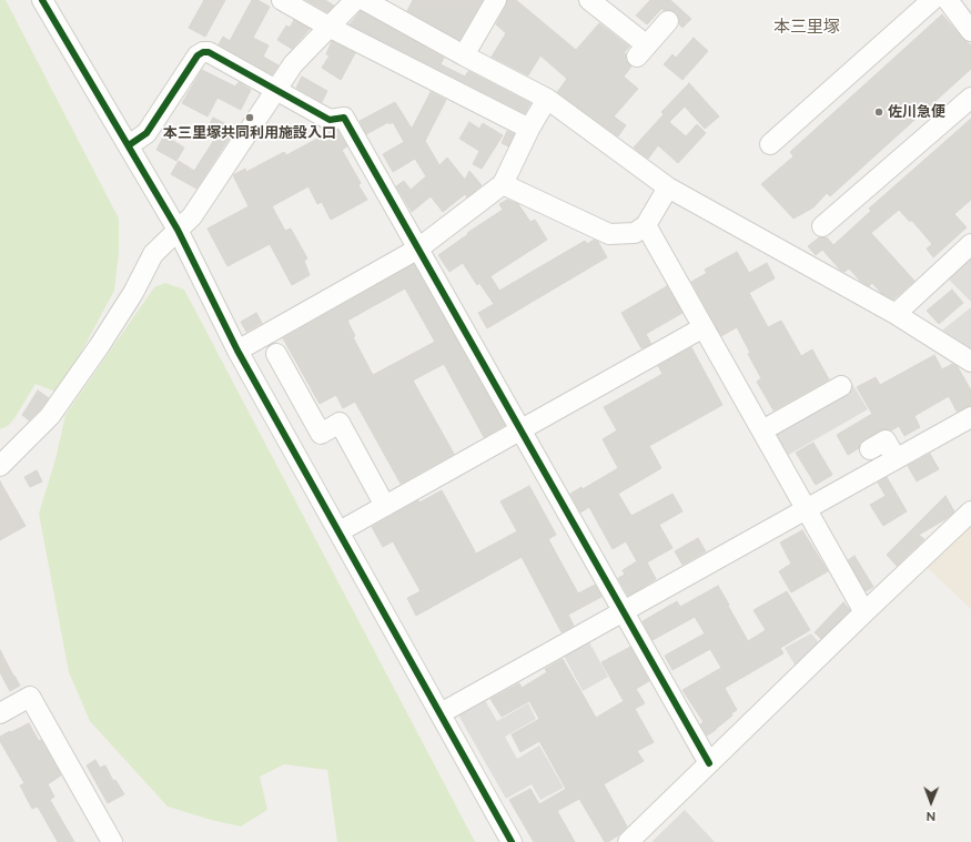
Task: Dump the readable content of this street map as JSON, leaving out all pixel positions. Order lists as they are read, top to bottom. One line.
{"districts":["本三里塚"],"places":["佐川急便","本三里塚共同利用施設入口"],"north":"bottom"}
